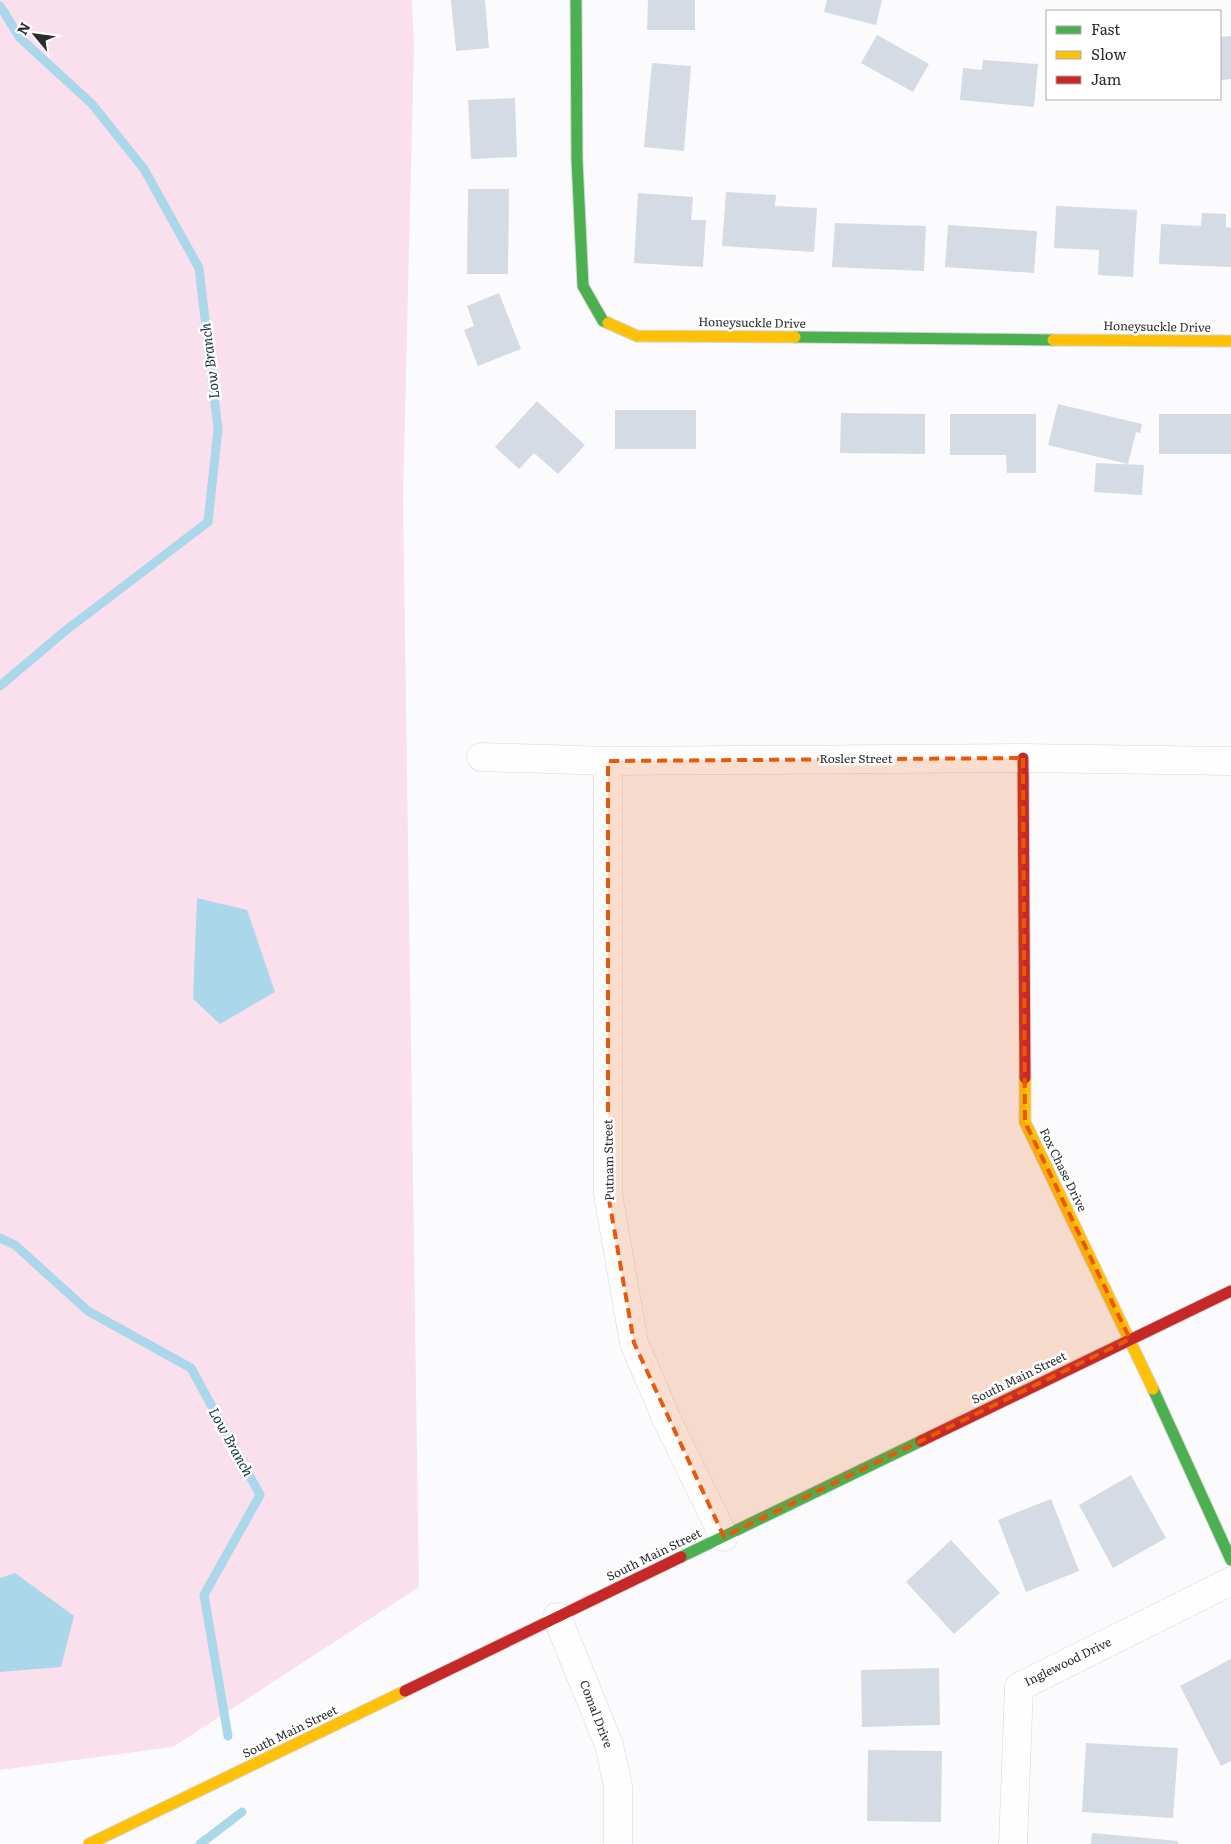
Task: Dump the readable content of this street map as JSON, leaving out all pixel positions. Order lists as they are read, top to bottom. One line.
{"streets":{"street":["Honeysuckle Drive","Rosler Street","Putnam Street","Fox Chase Drive","South Main Street","Inglewood Drive","Comal Drive"]},"crossings":[["Rosler Street","Putnam Street"],["Rosler Street","Fox Chase Drive"],["Putnam Street","South Main Street"],["Fox Chase Drive","South Main Street"],["South Main Street","Comal Drive"]],"water":["Low Branch"],"legend":["Fast","Slow","Jam"],"north":"top left"}
